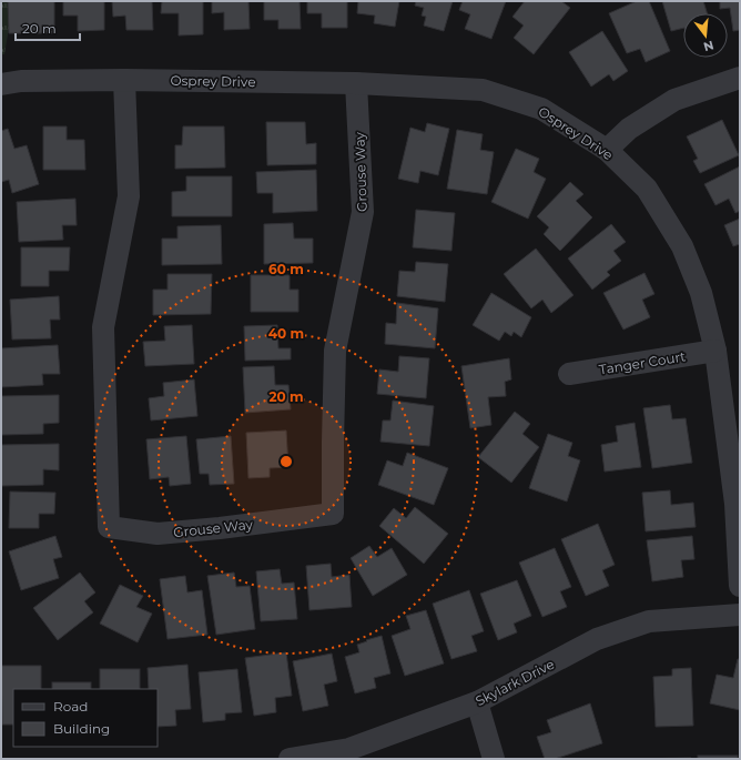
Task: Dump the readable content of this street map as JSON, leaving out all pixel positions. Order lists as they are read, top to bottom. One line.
{"streets":{"street":["Osprey Drive","Grouse Way","Tanger Court","Skylark Drive"]},"crossings":[["Osprey Drive","Grouse Way"],["Osprey Drive","Tanger Court"]],"legend":["Road","Building"],"scale_bar":"20 m","north":"bottom","rings":["60 m","40 m","20 m"]}
